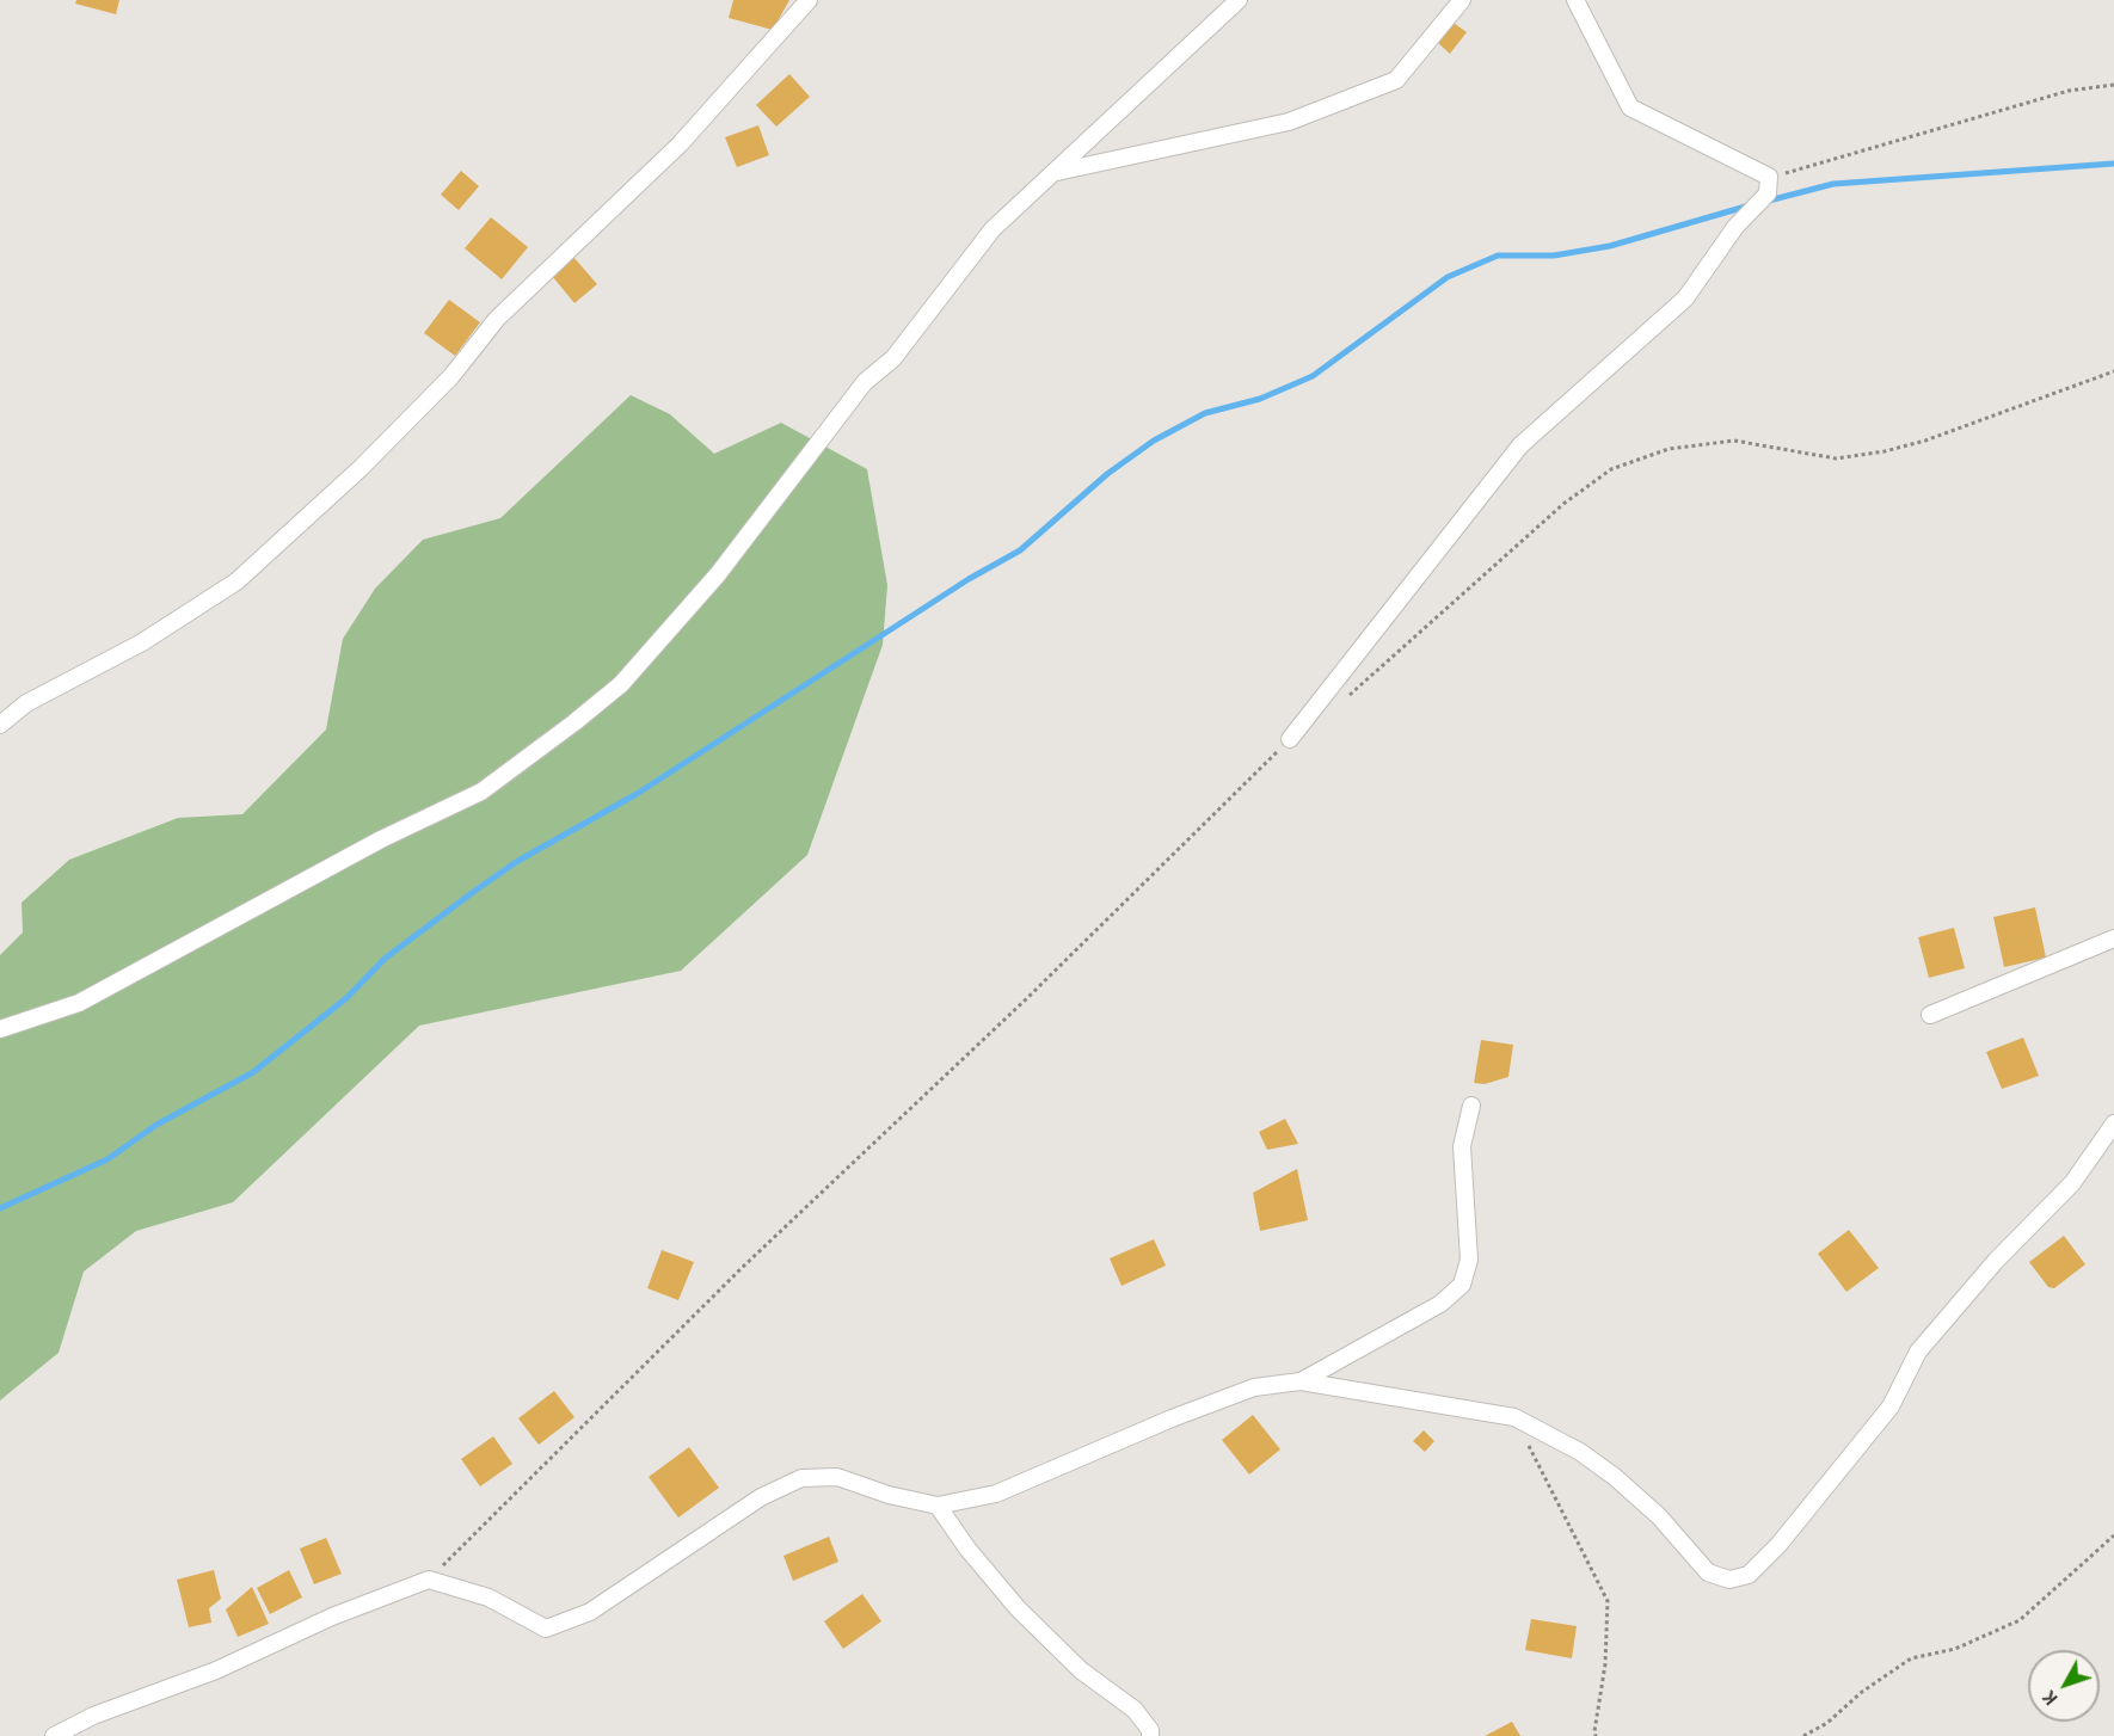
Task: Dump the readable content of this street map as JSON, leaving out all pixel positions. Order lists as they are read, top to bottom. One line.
{"north":"bottom left"}
